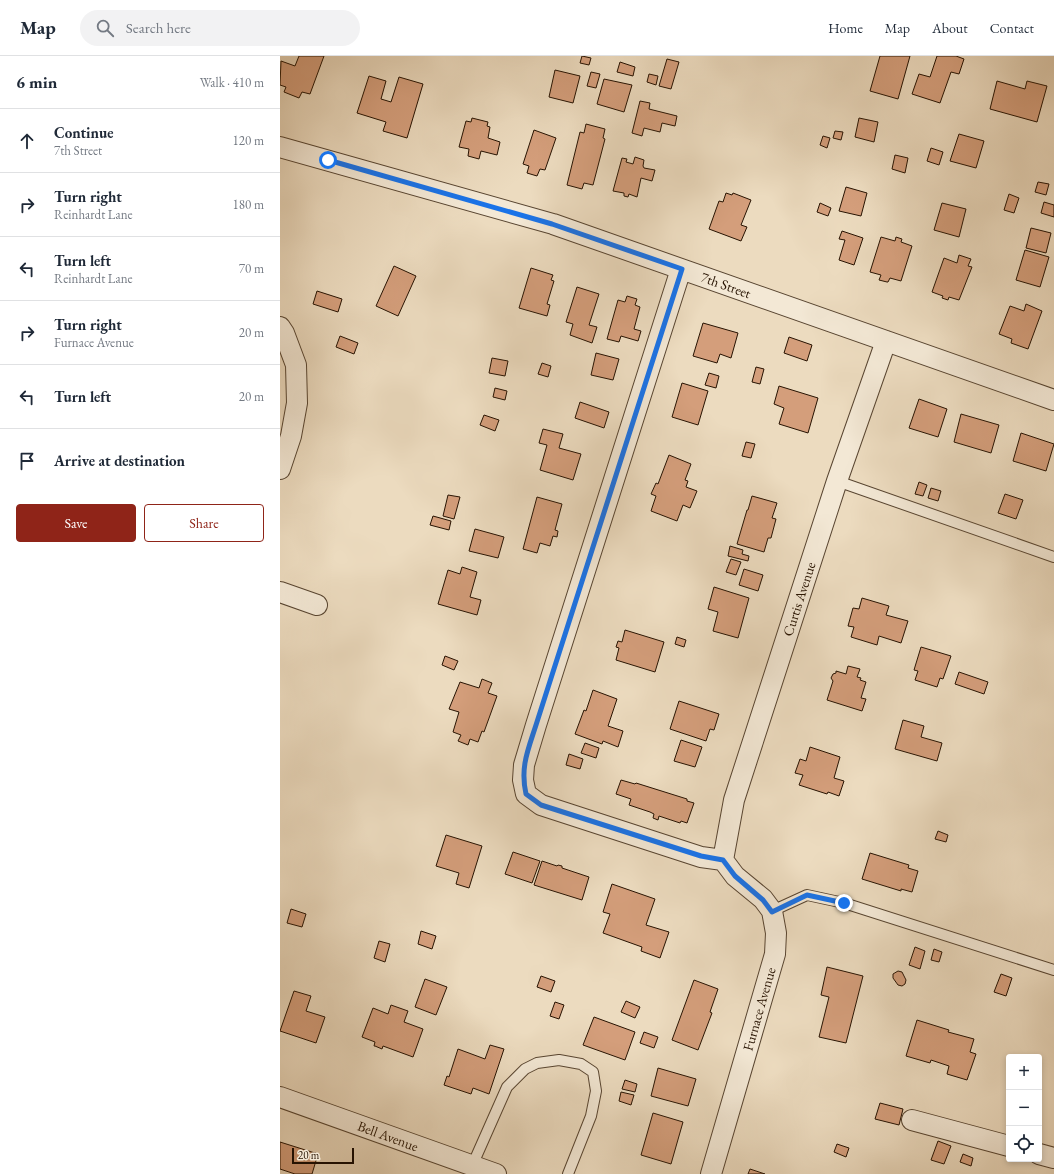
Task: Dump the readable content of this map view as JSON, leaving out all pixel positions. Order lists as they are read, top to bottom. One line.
{"streets":{"street":["7th Street","Curtis Avenue","Furnace Avenue","Bell Avenue"]},"crossings":[["7th Street","Curtis Avenue"],["Curtis Avenue","Furnace Avenue"]],"scale_bar":"20 m","page":{"header":"Map","search":"Search here","nav":["Home","Map","About","Contact"],"heading":["6 min","Walk · 410 m"],"list":[["Continue","7th Street","120 m"],["Turn right","Reinhardt Lane","180 m"],["Turn left","Reinhardt Lane","70 m"],["Turn right","Furnace Avenue","20 m"],["Turn left","20 m"],"Arrive at destination"],"buttons":["Save","Share"],"map_buttons":["+","−"],"scale":"20 m"}}
